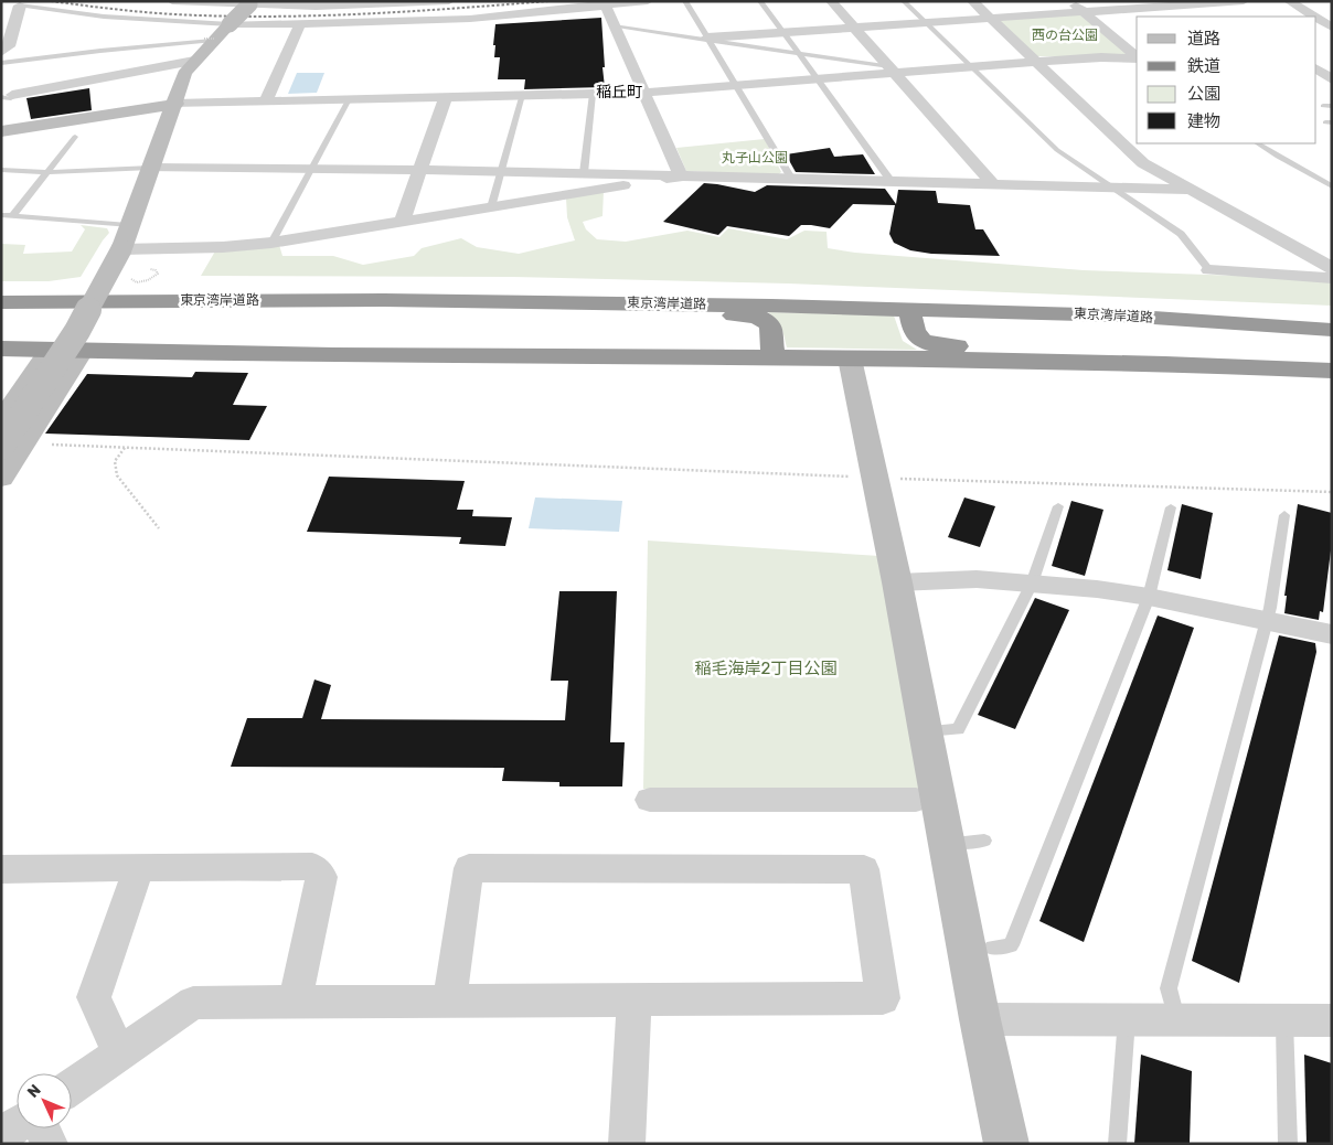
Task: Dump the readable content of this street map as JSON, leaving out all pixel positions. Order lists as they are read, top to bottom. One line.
{"streets":{"highway":["東京湾岸道路"]},"districts":["稲丘町"],"parks":["西の台公園","丸子山公園","稲毛海岸2丁目公園"],"legend":["道路","鉄道","公園","建物"],"north":"top left"}
